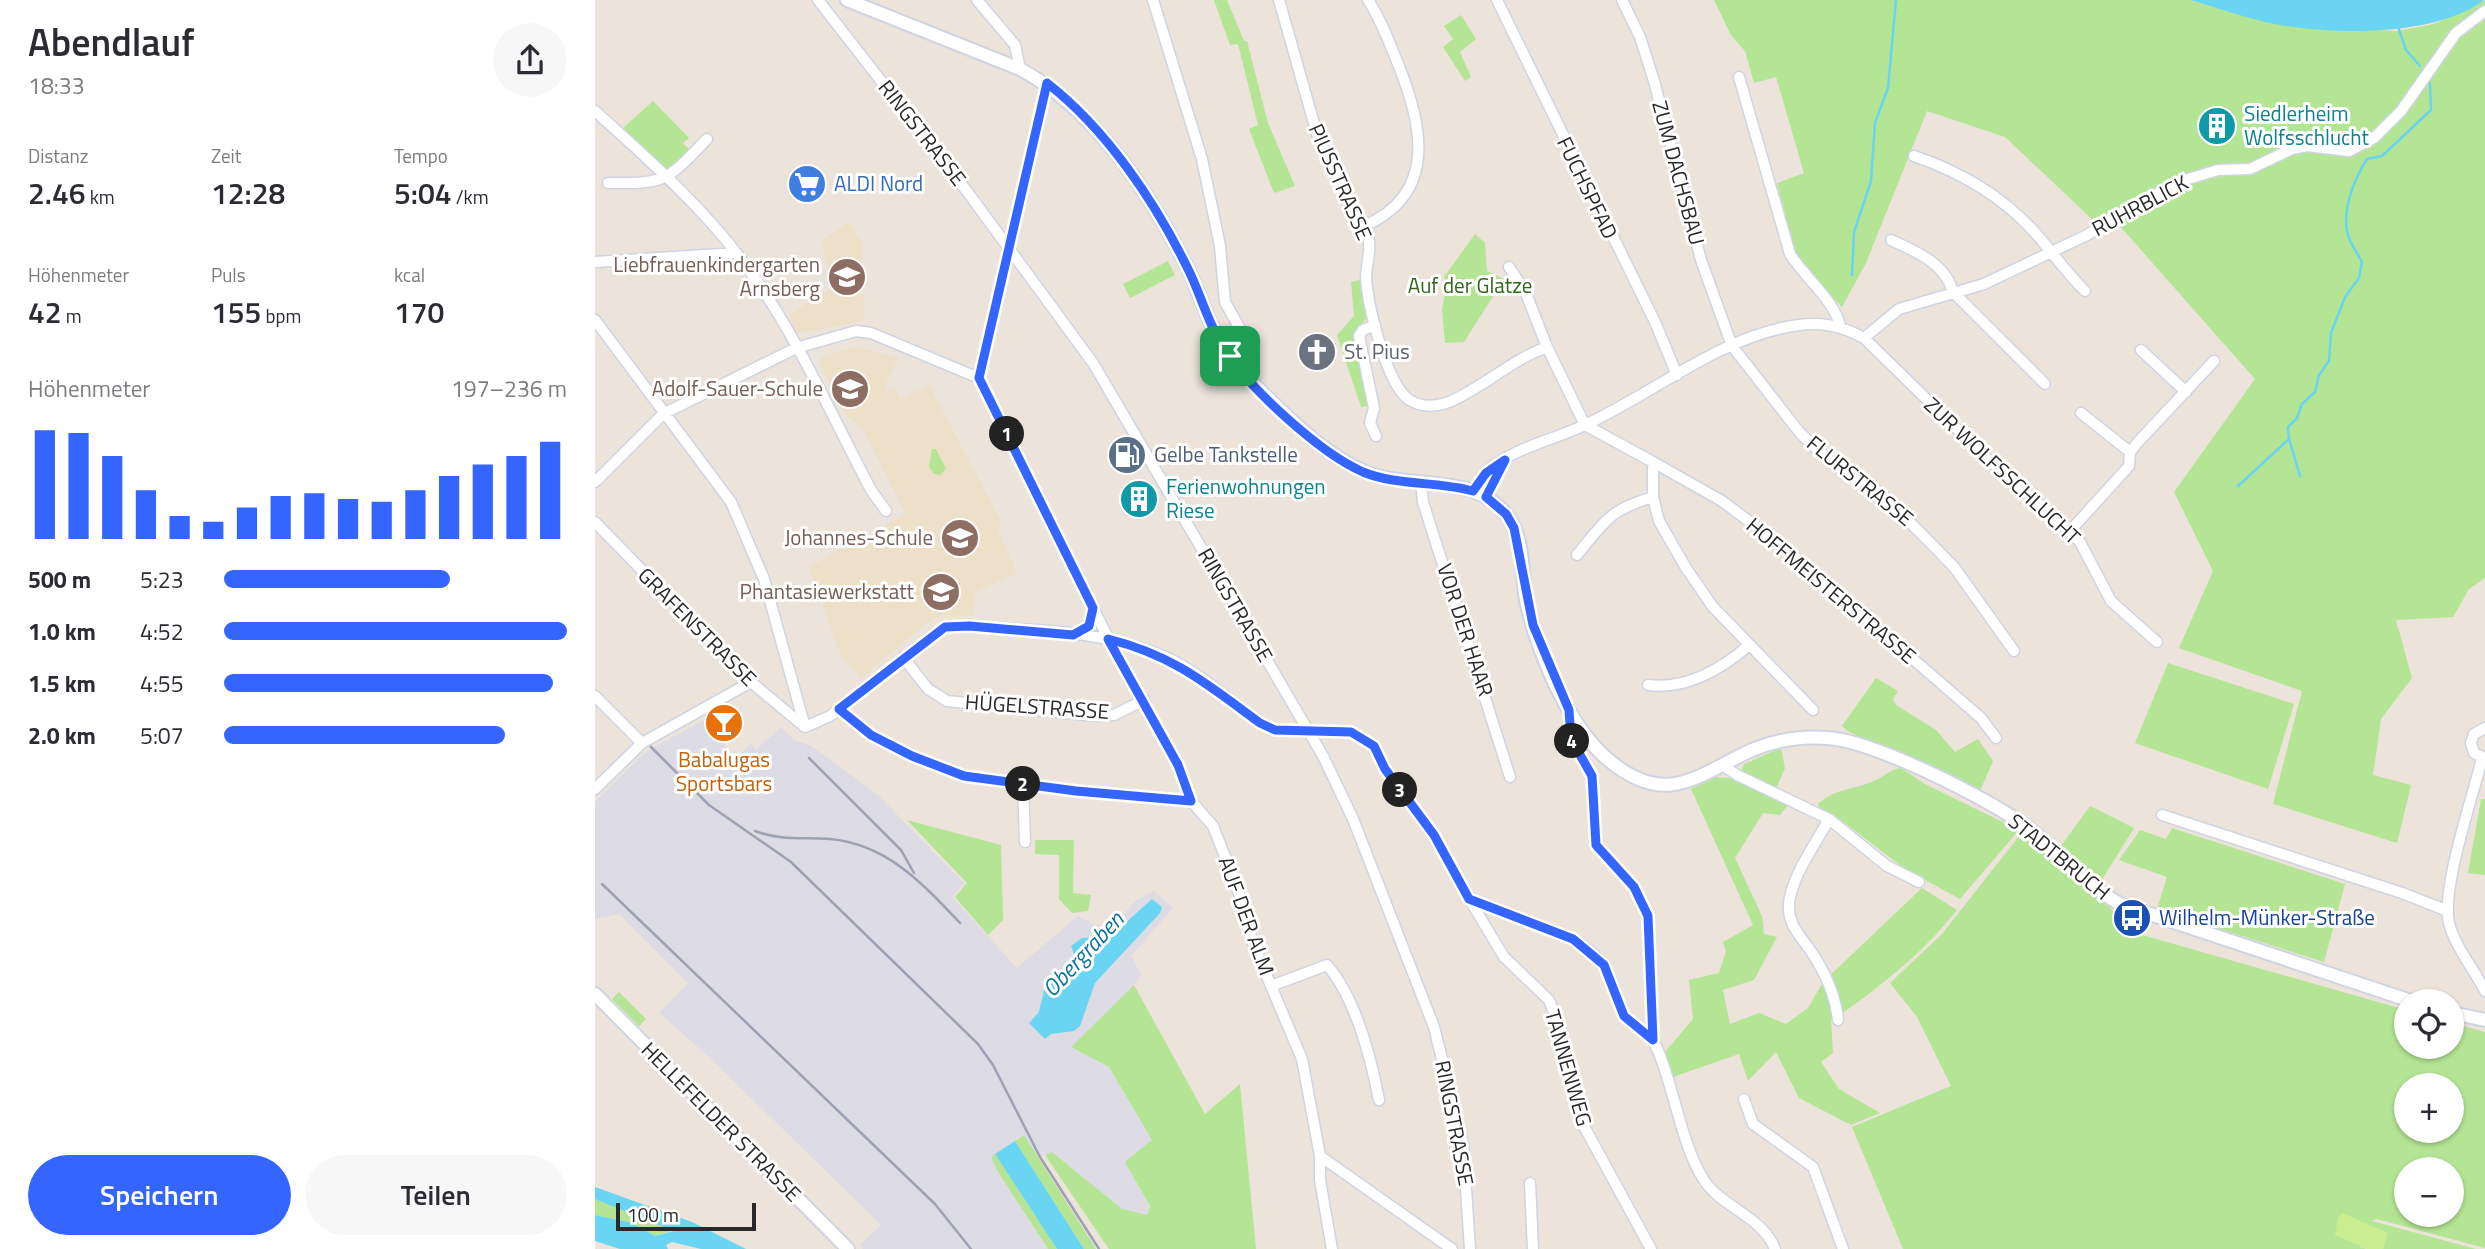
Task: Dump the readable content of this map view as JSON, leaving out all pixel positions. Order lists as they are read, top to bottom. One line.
{"streets":{"street":["RINGSTRASSE","ZUM DACHSBAU","PIUSSTRASSE","FUCHSPFAD","RUHRBLICK","ZUR WOLFSSCHLUCHT","FLURSTRASSE","HOFFMEISTERSTRASSE","GRAFENSTRASSE","VOR DER HAAR","HÜGELSTRASSE","STADTBRUCH","AUF DER ALM","TANNENWEG","HELLEFELDER STRASSE"]},"crossings":[["RINGSTRASSE","TANNENWEG"],["ZUM DACHSBAU","FLURSTRASSE"],["RUHRBLICK","ZUR WOLFSSCHLUCHT"],["GRAFENSTRASSE","TANNENWEG"],["HÜGELSTRASSE","AUF DER ALM"],["HÜGELSTRASSE","TANNENWEG"],["AUF DER ALM","TANNENWEG"]],"water":["Obergraben"],"parks":["Auf der Glatze"],"places":{"building":["Siedlerheim Wolfsschlucht","Ferienwohnungen Riese"],"supermarket":["ALDI Nord"],"school or university":["Liebfrauenkindergarten Arnsberg","Adolf-Sauer-Schule","Johannes-Schule","Phantasiewerkstatt"],"church":["St. Pius"],"fuel station":["Gelbe Tankstelle"],"bar":["Babalugas Sportsbars"],"bus stop":["Wilhelm-Münker-Straße"]},"scale_bar":"100 m","page":{"heading":["Abendlauf","18:33"],"stats":[["Distanz","2.46 km"],["Zeit","12:28"],["Tempo","5:04 /km"],["Höhenmeter","42 m"],["Puls","155 bpm"],["kcal","170"]],"chart":["Höhenmeter","197–236 m"],"pins":["1","4","2","3"],"list":[{"name":"500 m","note":"5:23"},{"name":"1.0 km","note":"4:52"},{"name":"1.5 km","note":"4:55"},{"name":"2.0 km","note":"5:07"}],"map_buttons":["+","−"],"buttons":["Speichern","Teilen"],"scale":"100 m"}}
